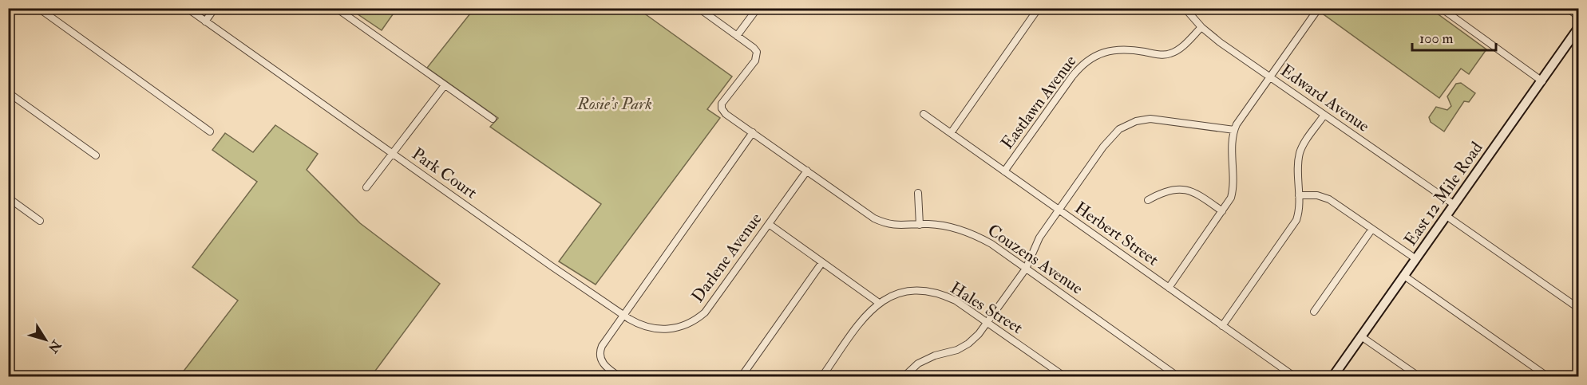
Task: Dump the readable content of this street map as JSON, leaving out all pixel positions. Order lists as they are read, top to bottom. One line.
{"streets":{"main road":["East 12 Mile Road"],"street":["Edward Avenue","Eastlawn Avenue","Park Court","Herbert Street","Darlene Avenue","Couzens Avenue","Hales Street"]},"crossings":[["Edward Avenue","Eastlawn Avenue"],["Edward Avenue","East 12 Mile Road"],["Eastlawn Avenue","Herbert Street"],["Park Court","Darlene Avenue"],["Darlene Avenue","Couzens Avenue"]],"parks":["Rosie's Park"],"scale_bar":"100 m","north":"bottom right"}
